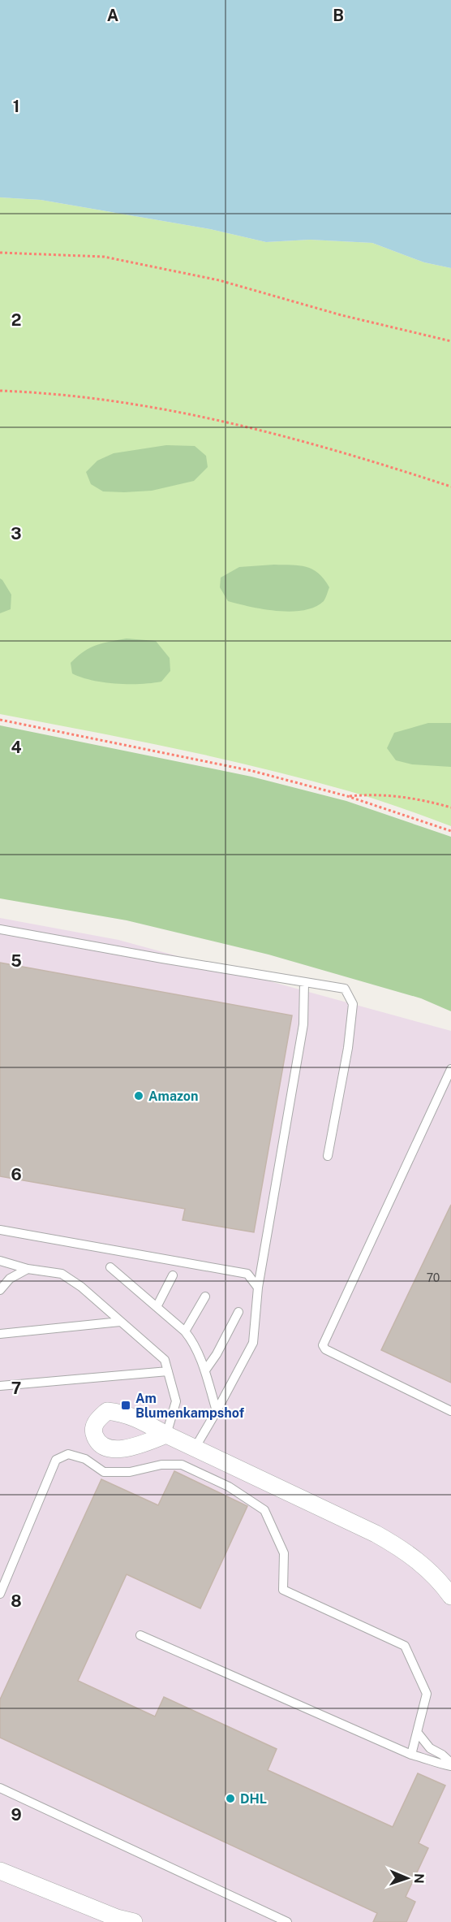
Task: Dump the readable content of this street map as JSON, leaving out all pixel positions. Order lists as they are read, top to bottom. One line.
{"places":{"other":["Amazon","DHL"],"transit":["Am Blumenkampshof"]},"house_numbers":["70"],"north":"right","grid":{"columns":["A","B"],"rows":["1","2","3","4","5","6","7","8","9"]}}
